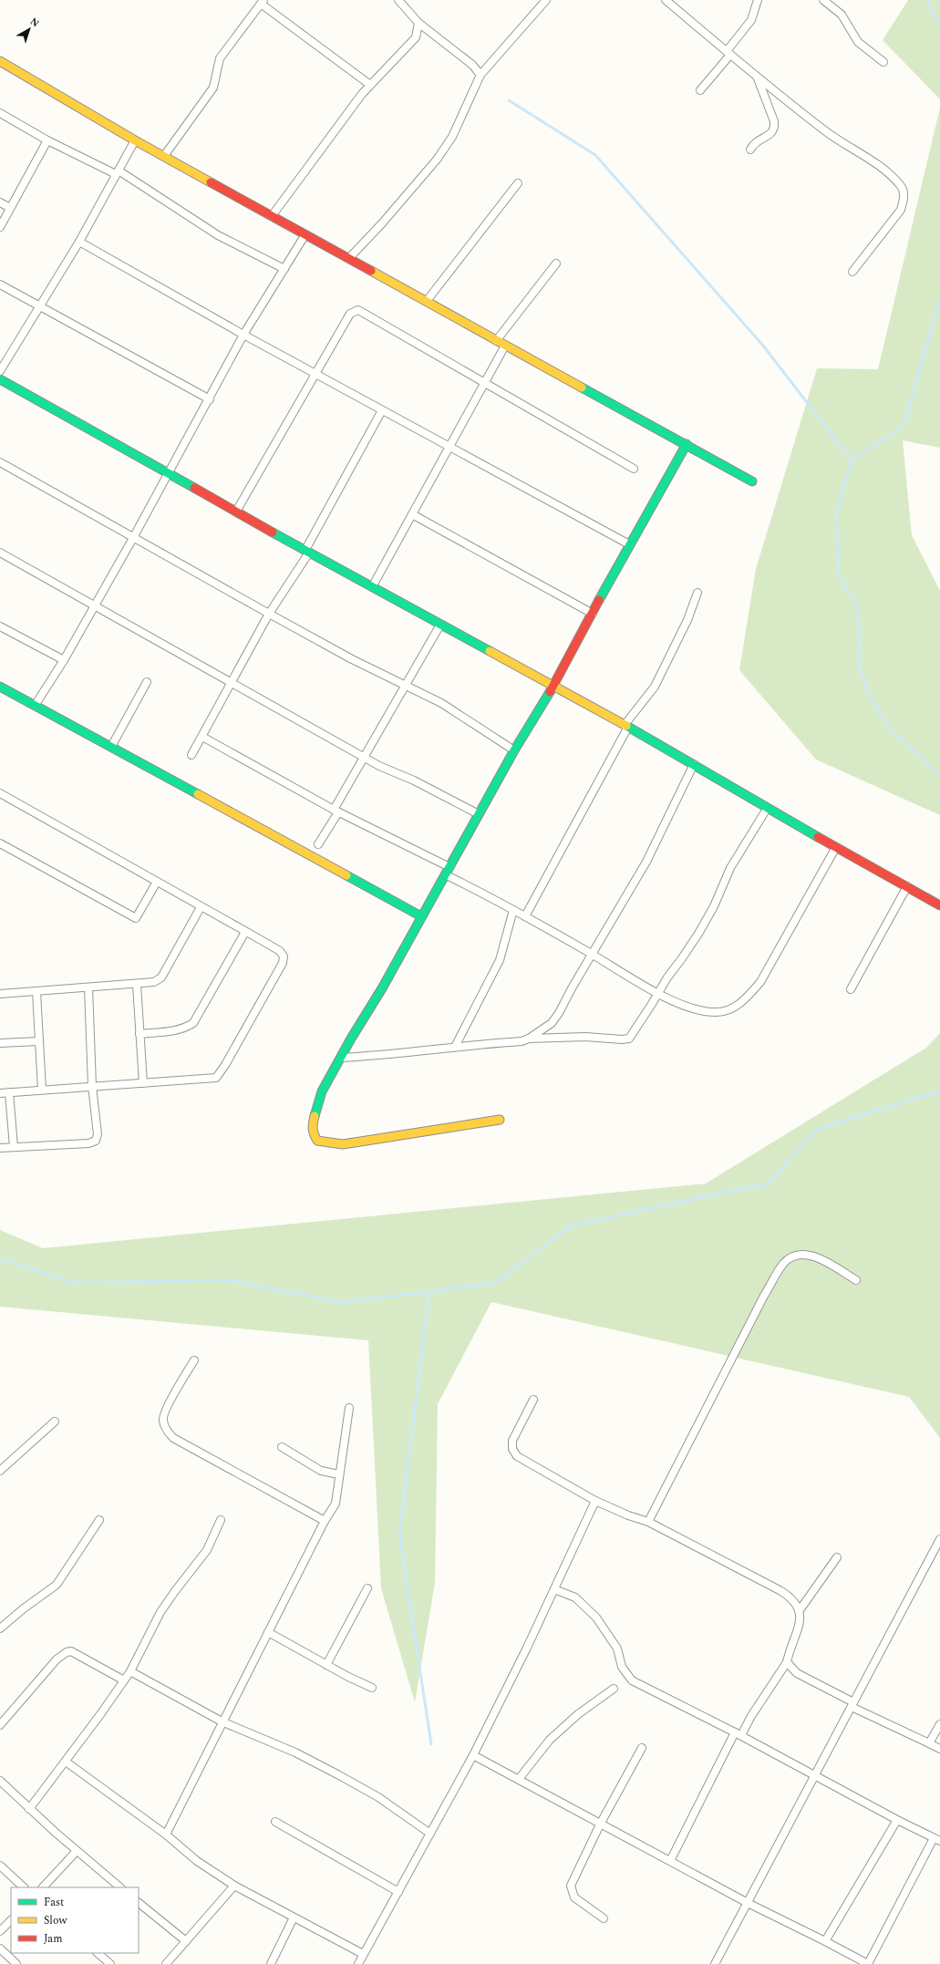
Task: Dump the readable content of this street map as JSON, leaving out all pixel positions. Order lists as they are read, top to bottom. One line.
{"legend":["Fast","Slow","Jam"],"north":"top right"}
